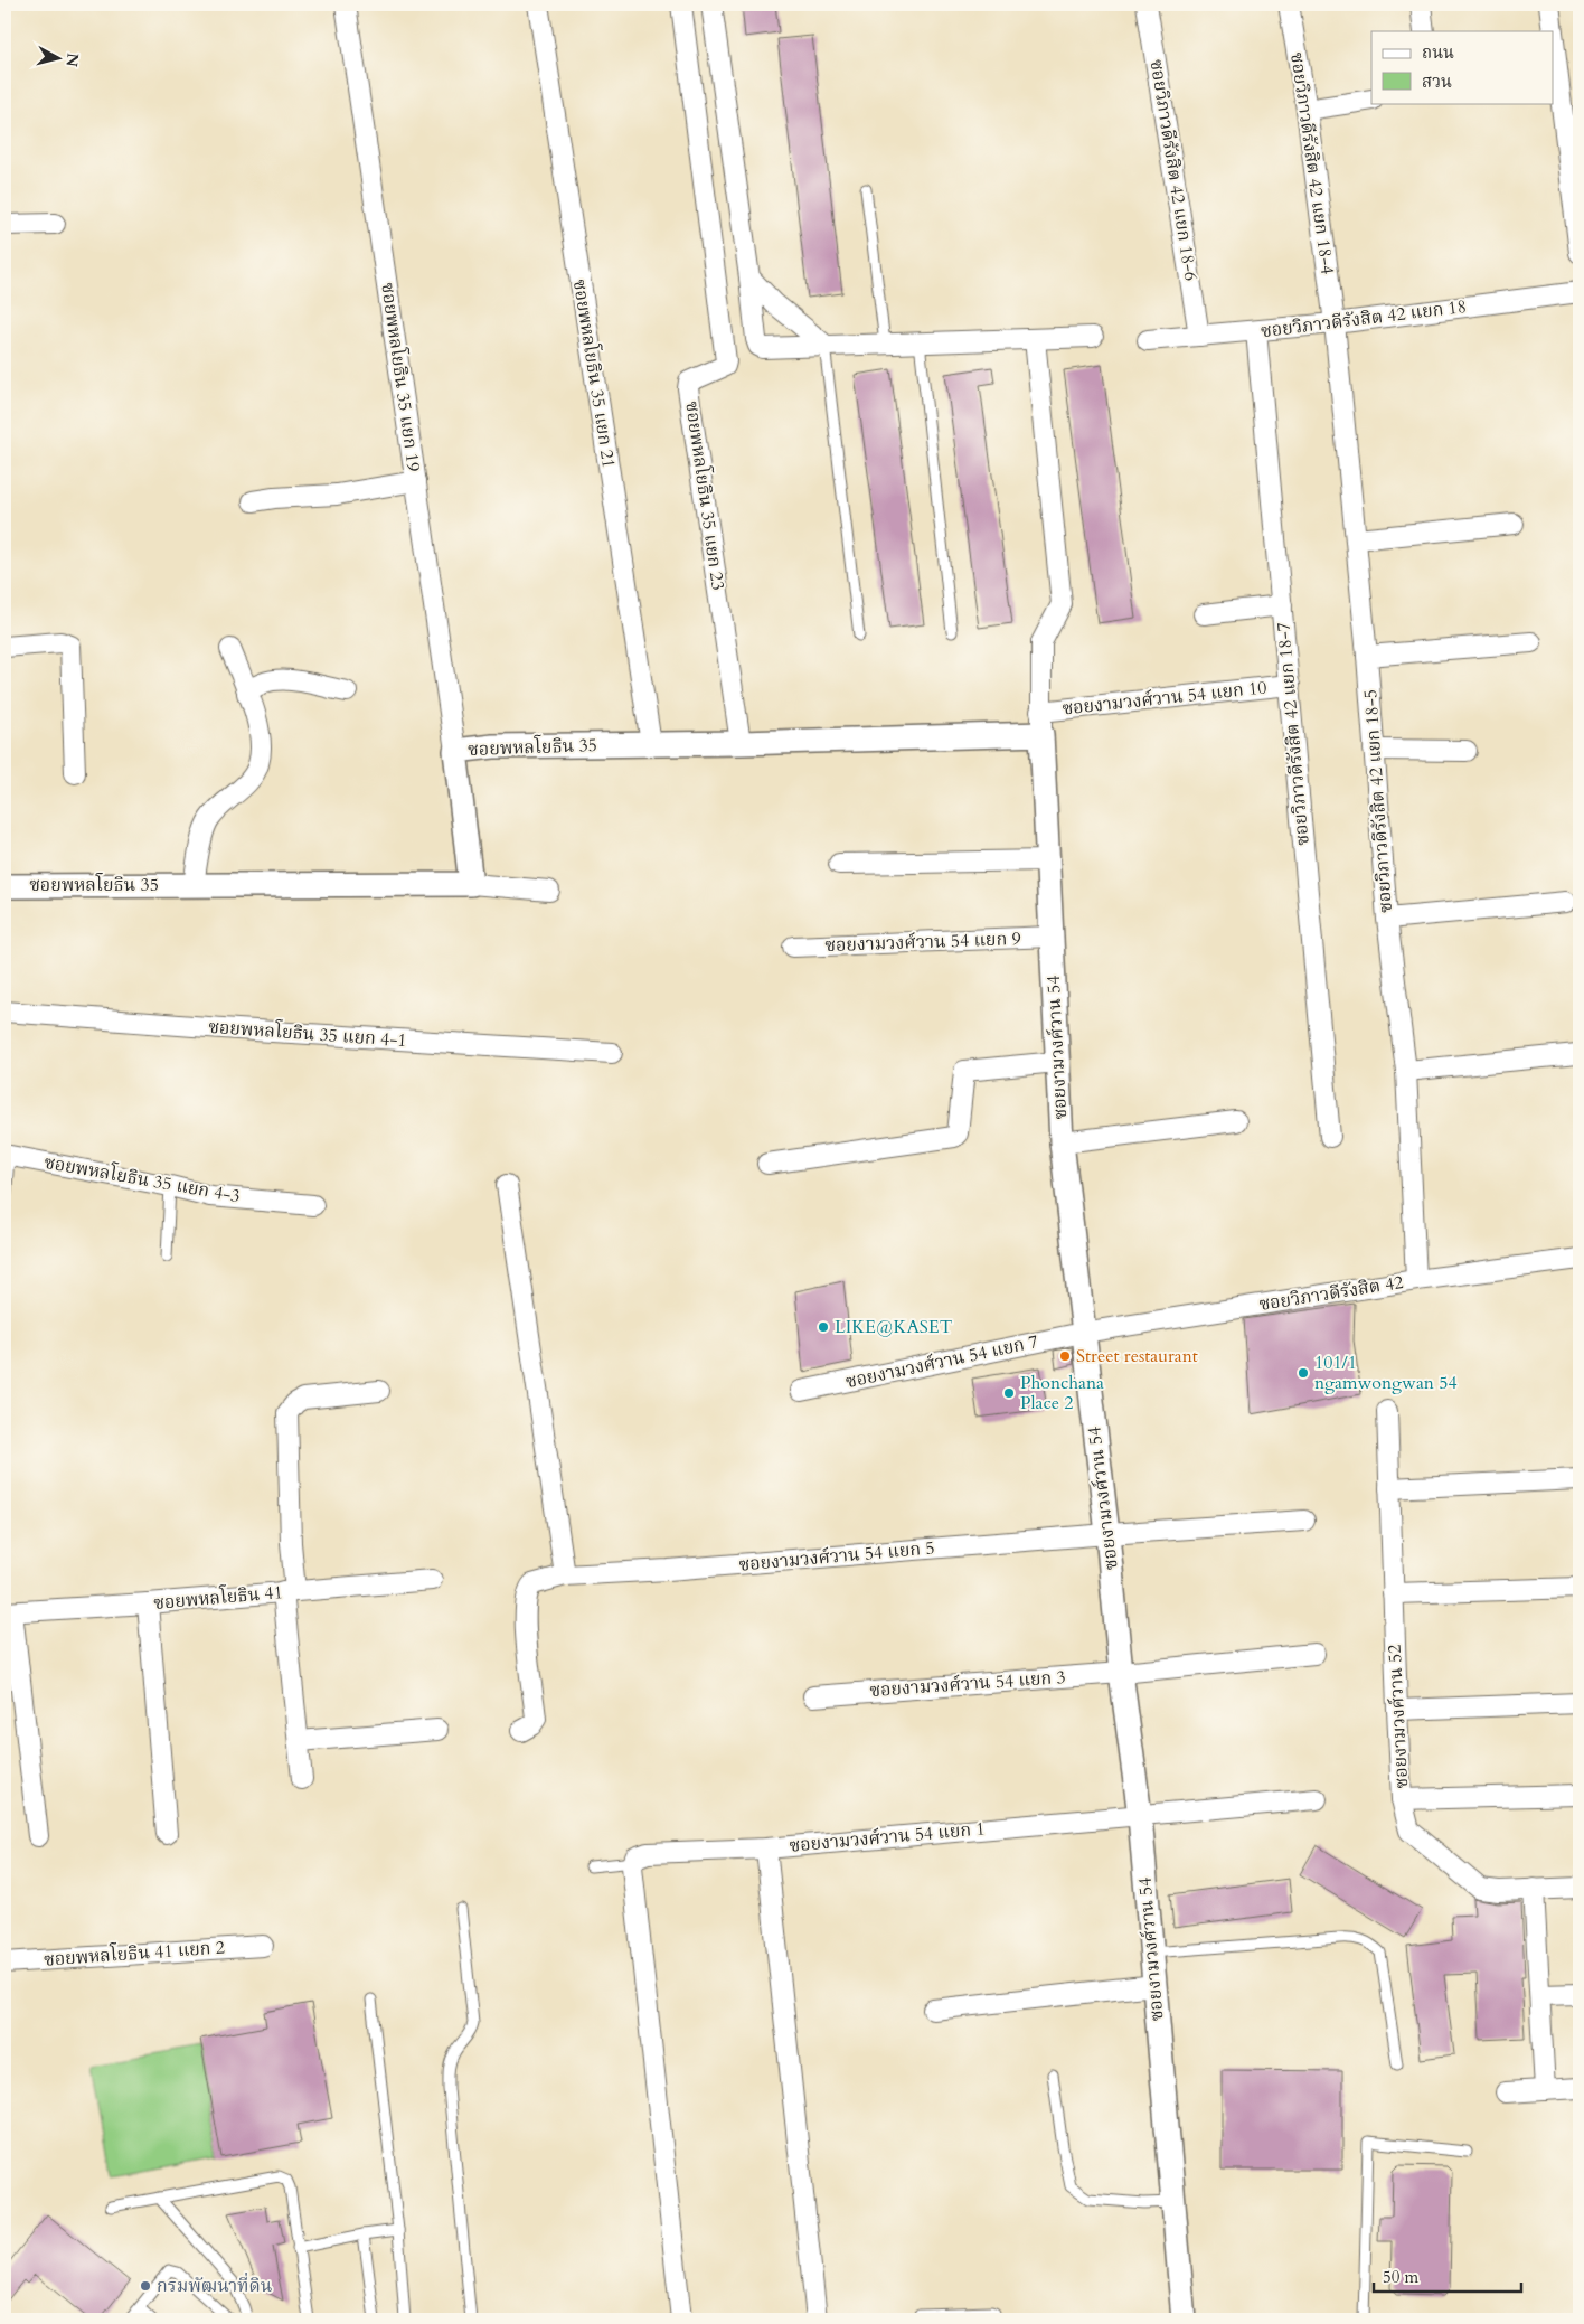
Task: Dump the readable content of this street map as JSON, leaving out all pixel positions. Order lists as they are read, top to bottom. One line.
{"streets":{"street":["ซอยวิภาวดีรังสิต 42 แยก 18-4","ซอยวิภาวดีรังสิต 42 แยก 18-6","ซอยวิภาวดีรังสิต 42 แยก 18","ซอยพหลโยธิน 35 แยก 21","ซอยพหลโยธิน 35 แยก 19","ซอยพหลโยธิน 35 แยก 23","ซอยงามวงศ์วาน 54 แยก 10","ซอยวิภาวดีรังสิต 42 แยก 18-7","ซอยพหลโยธิน 35","ซอยวิภาวดีรังสิต 42 แยก 18-5","ซอยงามวงศ์วาน 54 แยก 9","ซอยพหลโยธิน 35 แยก 4-1","ซอยงามวงศ์วาน 54","ซอยพหลโยธิน 35 แยก 4-3","ซอยวิภาวดีรังสิต 42","ซอยงามวงศ์วาน 54 แยก 7","ซอยงามวงศ์วาน 54 แยก 5","ซอยพหลโยธิน 41","ซอยงามวงศ์วาน 54 แยก 3","ซอยงามวงศ์วาน 52","ซอยงามวงศ์วาน 54 แยก 1","ซอยพหลโยธิน 41 แยก 2"]},"crossings":[["ซอยวิภาวดีรังสิต 42 แยก 18-4","ซอยวิภาวดีรังสิต 42 แยก 18"],["ซอยวิภาวดีรังสิต 42 แยก 18-4","ซอยวิภาวดีรังสิต 42 แยก 18-5"],["ซอยวิภาวดีรังสิต 42 แยก 18-6","ซอยวิภาวดีรังสิต 42 แยก 18"],["ซอยวิภาวดีรังสิต 42 แยก 18","ซอยวิภาวดีรังสิต 42 แยก 18-7"],["ซอยวิภาวดีรังสิต 42 แยก 18","ซอยวิภาวดีรังสิต 42 แยก 18-5"],["ซอยพหลโยธิน 35 แยก 21","ซอยพหลโยธิน 35"],["ซอยพหลโยธิน 35 แยก 19","ซอยพหลโยธิน 35"],["ซอยพหลโยธิน 35 แยก 23","ซอยพหลโยธิน 35"],["ซอยงามวงศ์วาน 54 แยก 10","ซอยวิภาวดีรังสิต 42 แยก 18-7"],["ซอยงามวงศ์วาน 54 แยก 10","ซอยพหลโยธิน 35"],["ซอยงามวงศ์วาน 54 แยก 10","ซอยงามวงศ์วาน 54"],["ซอยพหลโยธิน 35","ซอยงามวงศ์วาน 54"],["ซอยวิภาวดีรังสิต 42 แยก 18-5","ซอยวิภาวดีรังสิต 42"],["ซอยงามวงศ์วาน 54 แยก 9","ซอยงามวงศ์วาน 54"],["ซอยงามวงศ์วาน 54","ซอยวิภาวดีรังสิต 42"],["ซอยงามวงศ์วาน 54","ซอยงามวงศ์วาน 54 แยก 7"],["ซอยงามวงศ์วาน 54","ซอยงามวงศ์วาน 54 แยก 5"],["ซอยงามวงศ์วาน 54","ซอยงามวงศ์วาน 54 แยก 3"],["ซอยงามวงศ์วาน 54","ซอยงามวงศ์วาน 54 แยก 1"],["ซอยวิภาวดีรังสิต 42","ซอยงามวงศ์วาน 54 แยก 7"]],"places":["LIKE@KASET","Street restaurant","101/1 ngamwongwan 54","Phonchana Place 2","กรมพัฒนาที่ดิน"],"legend":["ถนน","สวน"],"scale_bar":"50 m","north":"right"}
